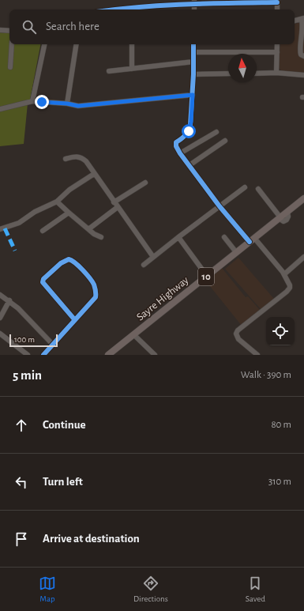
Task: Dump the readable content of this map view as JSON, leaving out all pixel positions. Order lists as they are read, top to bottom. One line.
{"streets":{"highway":["10","Sayre Highway"]},"scale_bar":"100 m","north":"top","page":{"search":"Search here","scale":"100 m","heading":["5 min","Walk · 390 m"],"list":[["Continue","80 m"],["Turn left","310 m"],"Arrive at destination"],"nav":["Map","Directions","Saved"]}}
